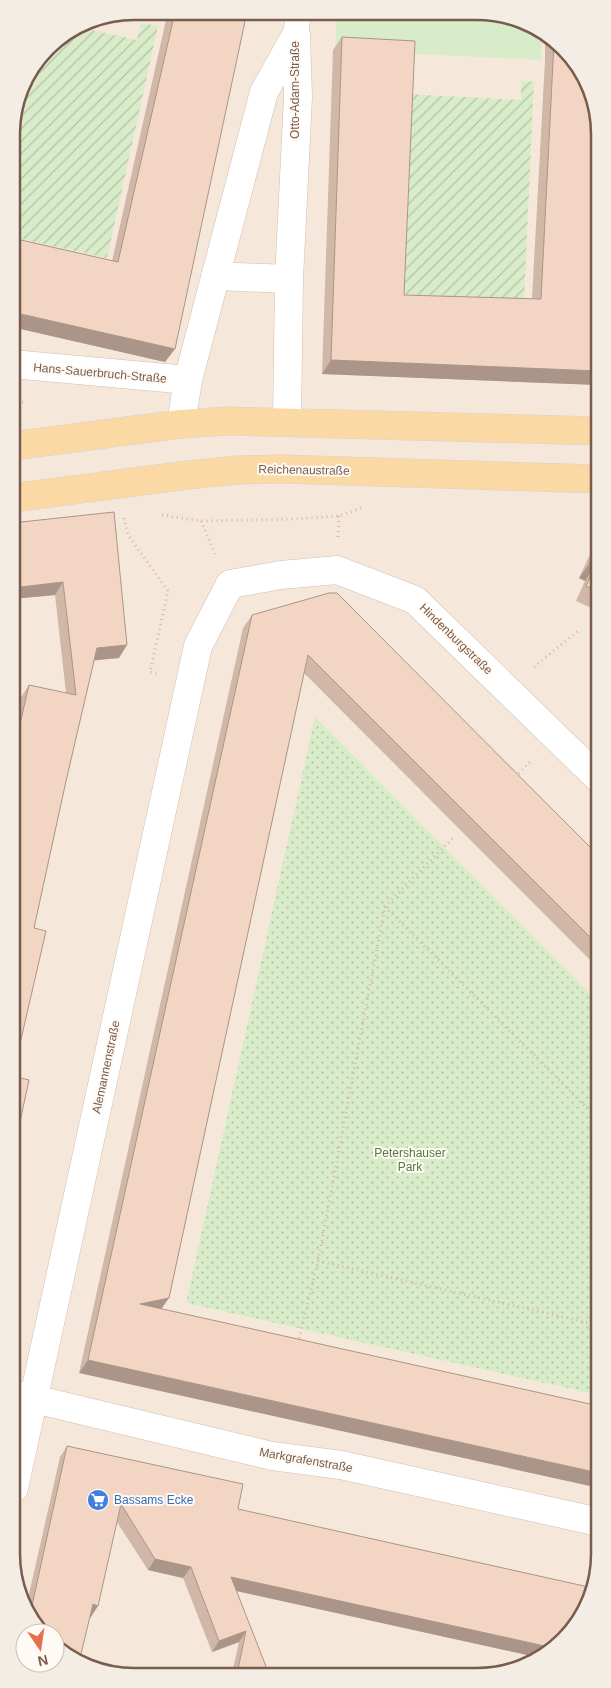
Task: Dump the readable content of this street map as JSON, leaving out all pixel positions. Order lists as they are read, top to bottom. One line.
{"streets":{"main road":["Reichenaustraße"],"street":["Otto-Adam-Straße","Hans-Sauerbruch-Straße","Hindenburgstraße","Alemannenstraße","Markgrafenstraße"]},"crossings":[["Otto-Adam-Straße","Hans-Sauerbruch-Straße"],["Hindenburgstraße","Alemannenstraße"],["Alemannenstraße","Markgrafenstraße"]],"parks":["Petershauser Park"],"places":{"supermarket":["Bassams Ecke"]},"north":"bottom"}
